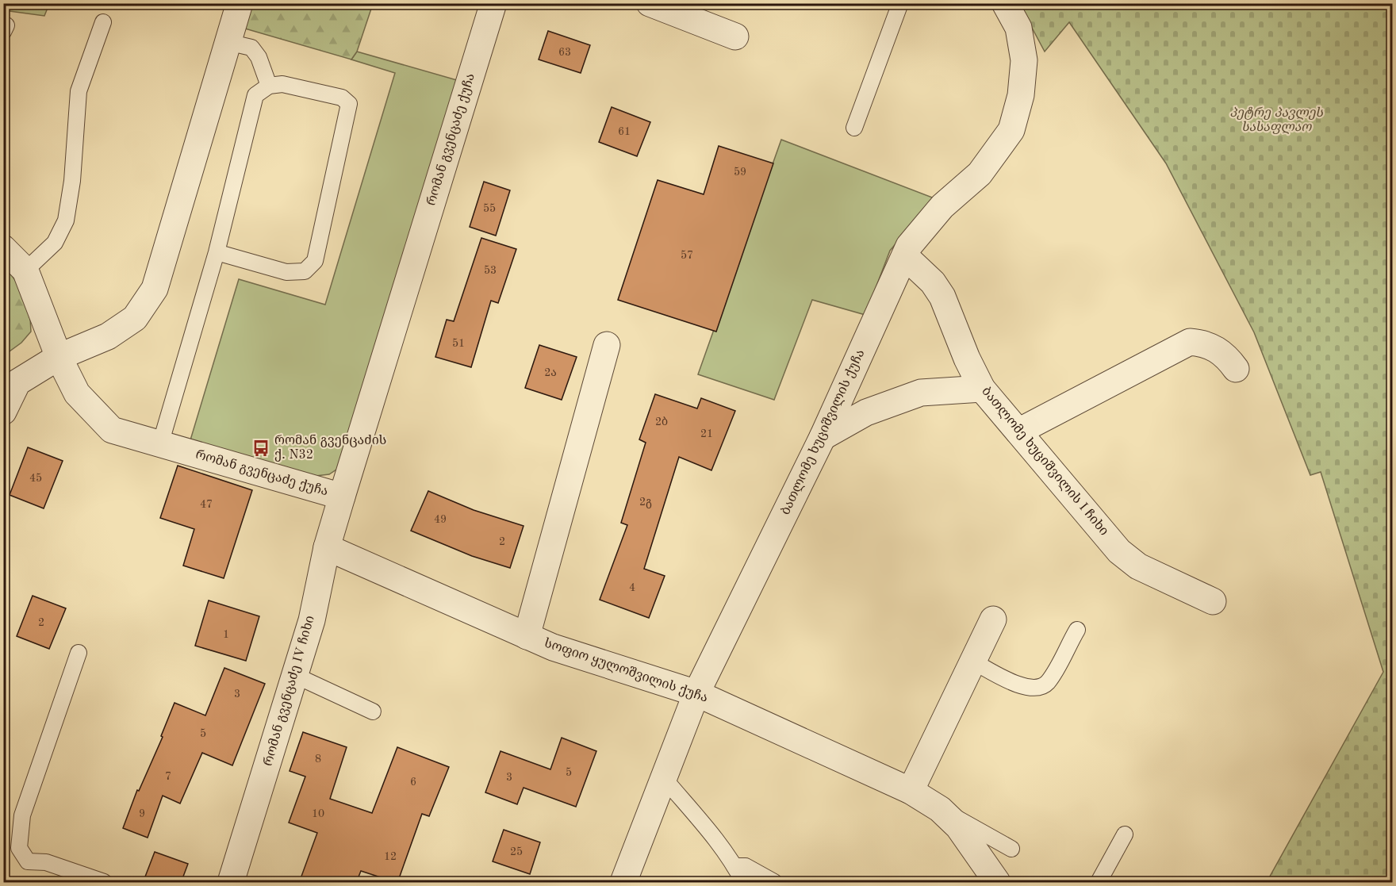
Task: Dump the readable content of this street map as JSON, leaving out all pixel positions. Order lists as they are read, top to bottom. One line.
{"streets":{"street":["რომან გვენცაძე ქუჩა","ბათლომე ხუციშვილის ქუჩა","ბათლომე ხუციშვილის I ჩიხი","სოფიო ყულოშვილის ქუჩა","რომან გვენცაძე IV ჩიხი"]},"crossings":[["რომან გვენცაძე ქუჩა","რომან გვენცაძე IV ჩიხი"],["ბათლომე ხუციშვილის ქუჩა","ბათლომე ხუციშვილის I ჩიხი"],["ბათლომე ხუციშვილის ქუჩა","სოფიო ყულოშვილის ქუჩა"],["სოფიო ყულოშვილის ქუჩა","რომან გვენცაძე IV ჩიხი"]],"parks":["პეტრე პავლეს სასაფლაო"],"places":{"bus stop":["რომან გვენცაძის ქ. N32"]},"house_numbers":["63","61","59","55","57","53","51","2ა","2ბ","21","45","2გ","47","49","2","4","2","1","3","5","8","5","7","3","6","9","10","25","12"]}
